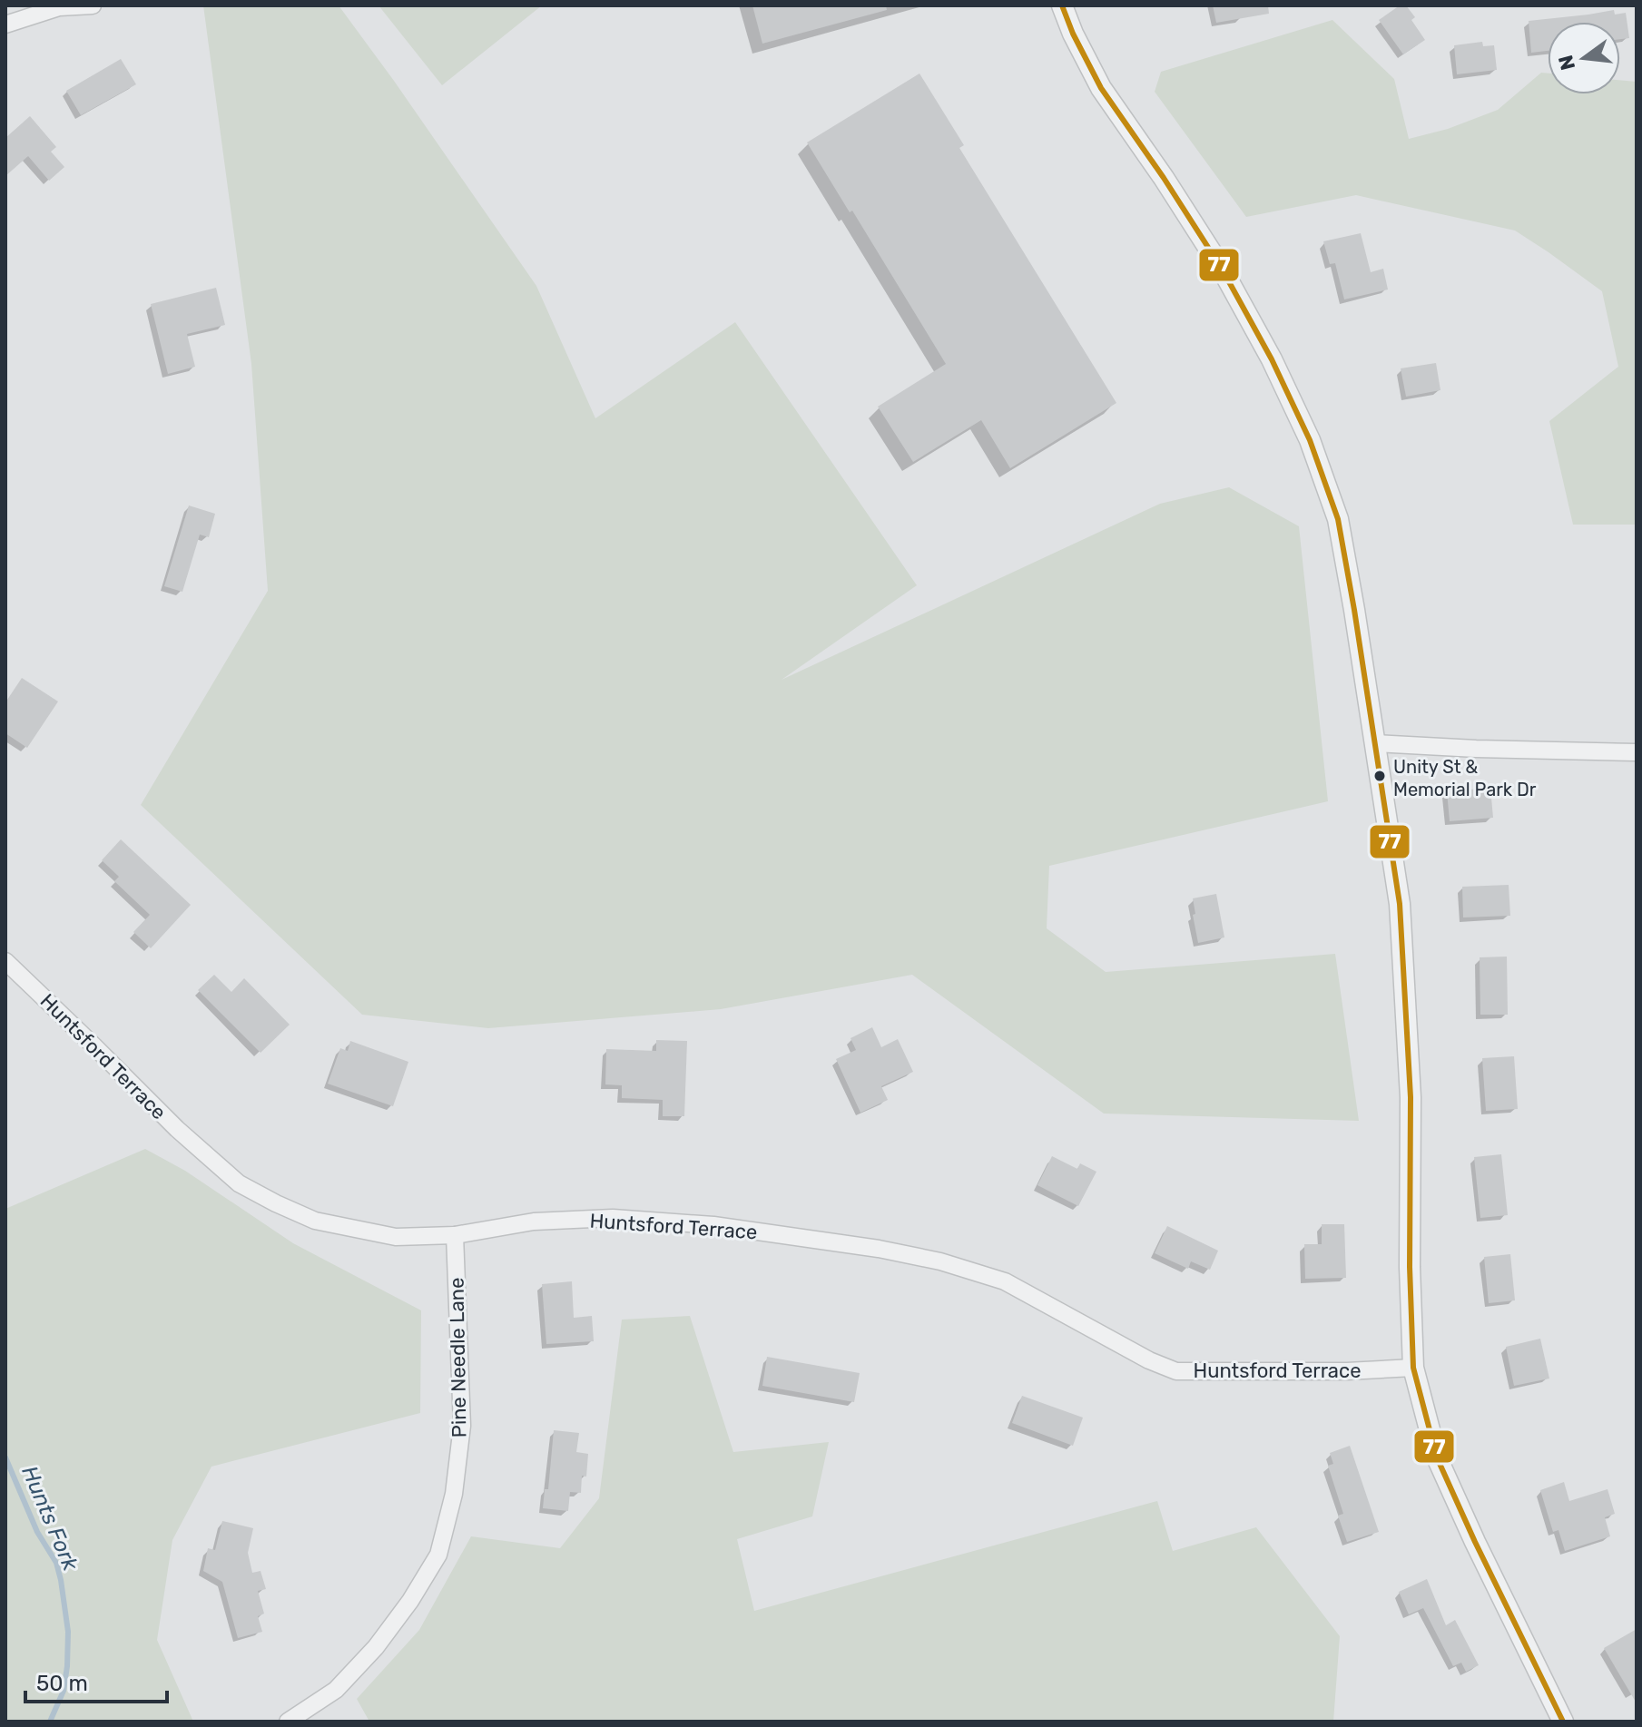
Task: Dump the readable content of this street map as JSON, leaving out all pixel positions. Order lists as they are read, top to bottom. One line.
{"streets":{"street":["Huntsford Terrace","Pine Needle Lane"]},"crossings":[["Huntsford Terrace","Pine Needle Lane"]],"water":["Hunts Fork"],"places":["Unity St & Memorial Park Dr"],"lines":["transit line 77"],"scale_bar":"50 m","north":"left"}
